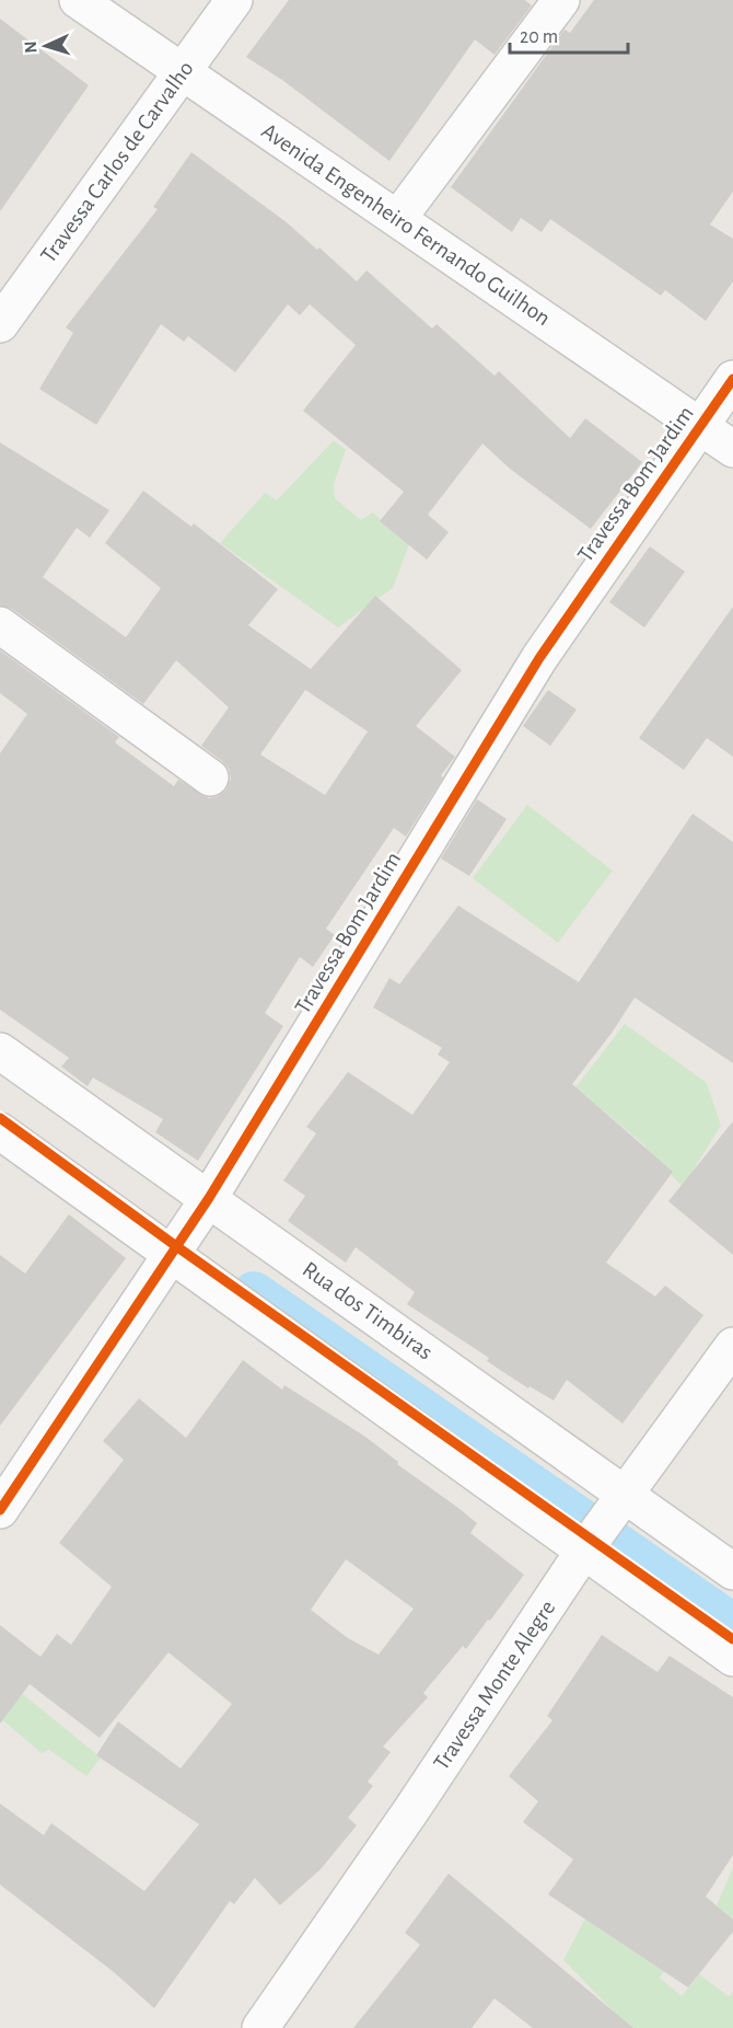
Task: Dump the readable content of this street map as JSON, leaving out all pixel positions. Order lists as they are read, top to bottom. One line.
{"streets":{"street":["Travessa Carlos de Carvalho","Avenida Engenheiro Fernando Guilhon","Travessa Bom Jardim","Rua dos Timbiras","Travessa Monte Alegre"]},"crossings":[["Travessa Carlos de Carvalho","Avenida Engenheiro Fernando Guilhon"],["Avenida Engenheiro Fernando Guilhon","Travessa Bom Jardim"],["Travessa Bom Jardim","Rua dos Timbiras"],["Rua dos Timbiras","Travessa Monte Alegre"]],"scale_bar":"20 m","north":"left"}
